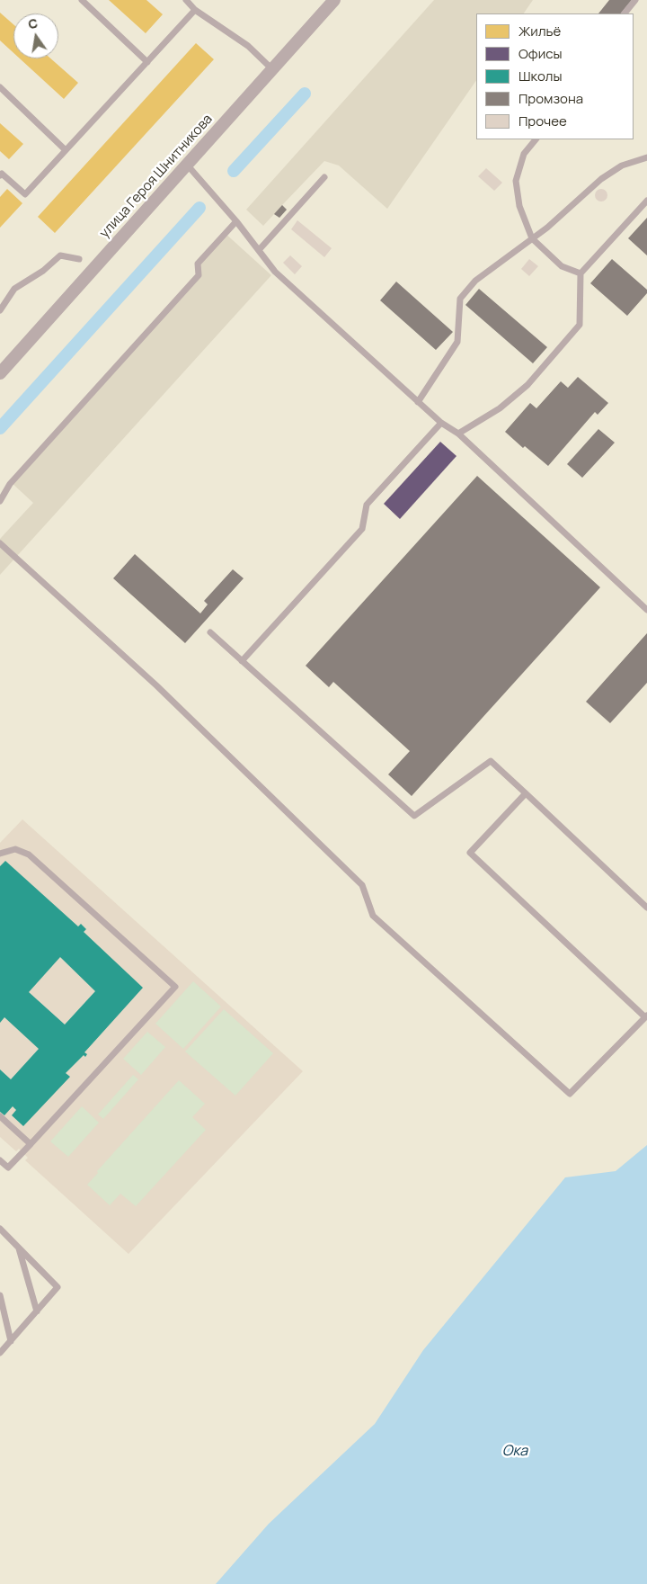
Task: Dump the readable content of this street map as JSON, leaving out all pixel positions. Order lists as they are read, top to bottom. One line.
{"streets":{"street":["улица Героя Шнитникова"]},"water":["Ока"],"legend":["Жильё","Офисы","Школы","Промзона","Прочее"],"north":"top"}
